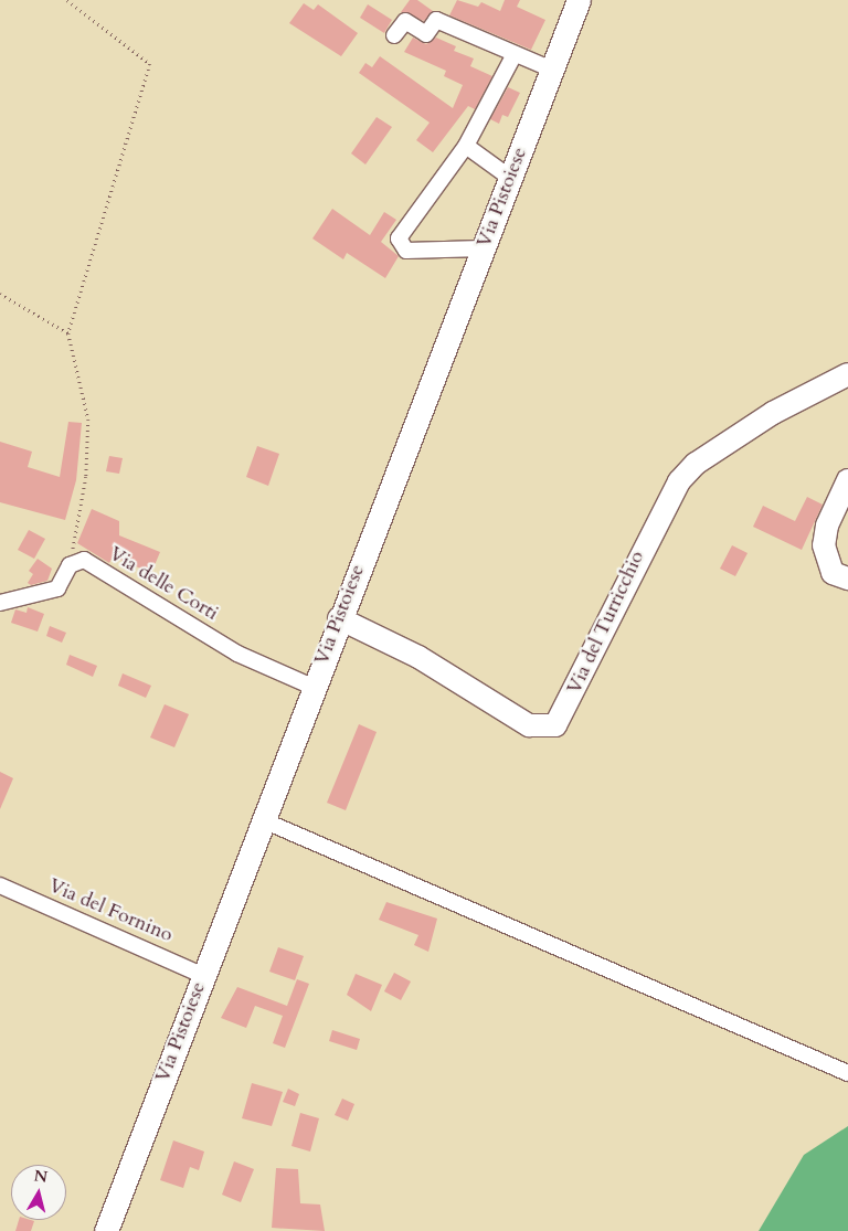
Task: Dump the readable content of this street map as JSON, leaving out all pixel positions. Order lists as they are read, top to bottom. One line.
{"streets":{"main road":["Via Pistoiese"],"street":["Via delle Corti","Via del Turricchio","Via del Fornino"]},"crossings":[["Via Pistoiese","Via delle Corti"],["Via Pistoiese","Via del Turricchio"],["Via Pistoiese","Via del Fornino"]],"north":"top"}
